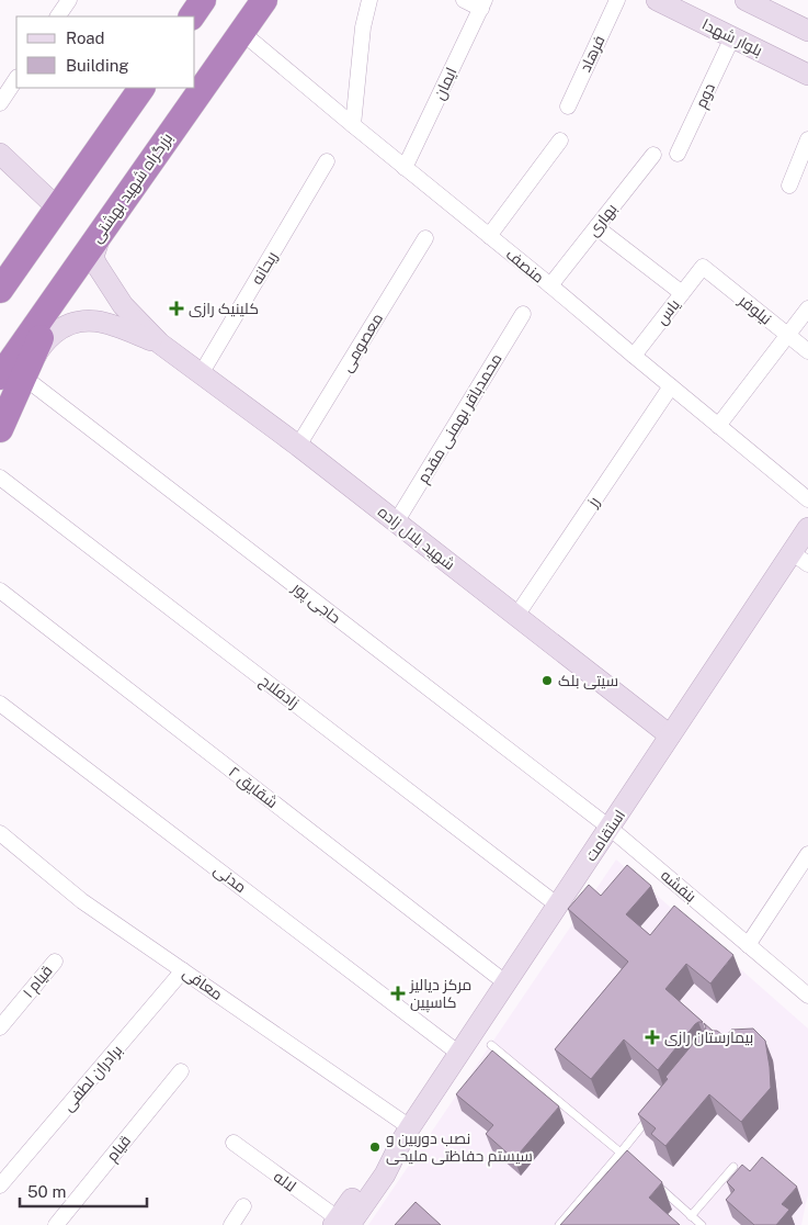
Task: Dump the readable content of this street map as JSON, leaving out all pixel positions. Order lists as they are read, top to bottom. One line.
{"streets":{"highway":["بزرگراه شهید بهشتی"],"main road":["بلوار شهدا","شهید بلال زاده","استقامت"],"street":["فرهاد","ایمان","دوم","بهاری","منصف","ریحانه","نیلوفر","یاس","معصومی","محمدباقر بهمنی مقدم","رز","حاجی پور","زادفلاح","شقایق ۲","مدنی","بنفشه","قیام ۱","معافی","برادران لطفی","قیام","لاله"]},"crossings":[["بلوار شهدا","دوم"],["ایمان","منصف"],["بزرگراه شهید بهشتی","منصف"],["بزرگراه شهید بهشتی","شهید بلال زاده"],["بزرگراه شهید بهشتی","حاجی پور"],["بهاری","منصف"],["منصف","یاس"],["منصف","رز"],["ریحانه","شهید بلال زاده"],["نیلوفر","یاس"],["معصومی","شهید بلال زاده"],["محمدباقر بهمنی مقدم","شهید بلال زاده"],["رز","شهید بلال زاده"],["شهید بلال زاده","حاجی پور"],["شهید بلال زاده","استقامت"],["حاجی پور","استقامت"],["حاجی پور","بنفشه"],["زادفلاح","استقامت"],["شقایق ۲","استقامت"],["استقامت","مدنی"],["استقامت","بنفشه"],["استقامت","معافی"],["استقامت","لاله"],["معافی","برادران لطفی"]],"places":{"health":["کلینیک رازی","مرکز دیالیز کاسپین","بیمارستان رازی"],"other":["سیتی بلک","نصب دوربین و سیستم حفاظتی ملیحی"]},"legend":["Road","Building"],"scale_bar":"50 m"}
